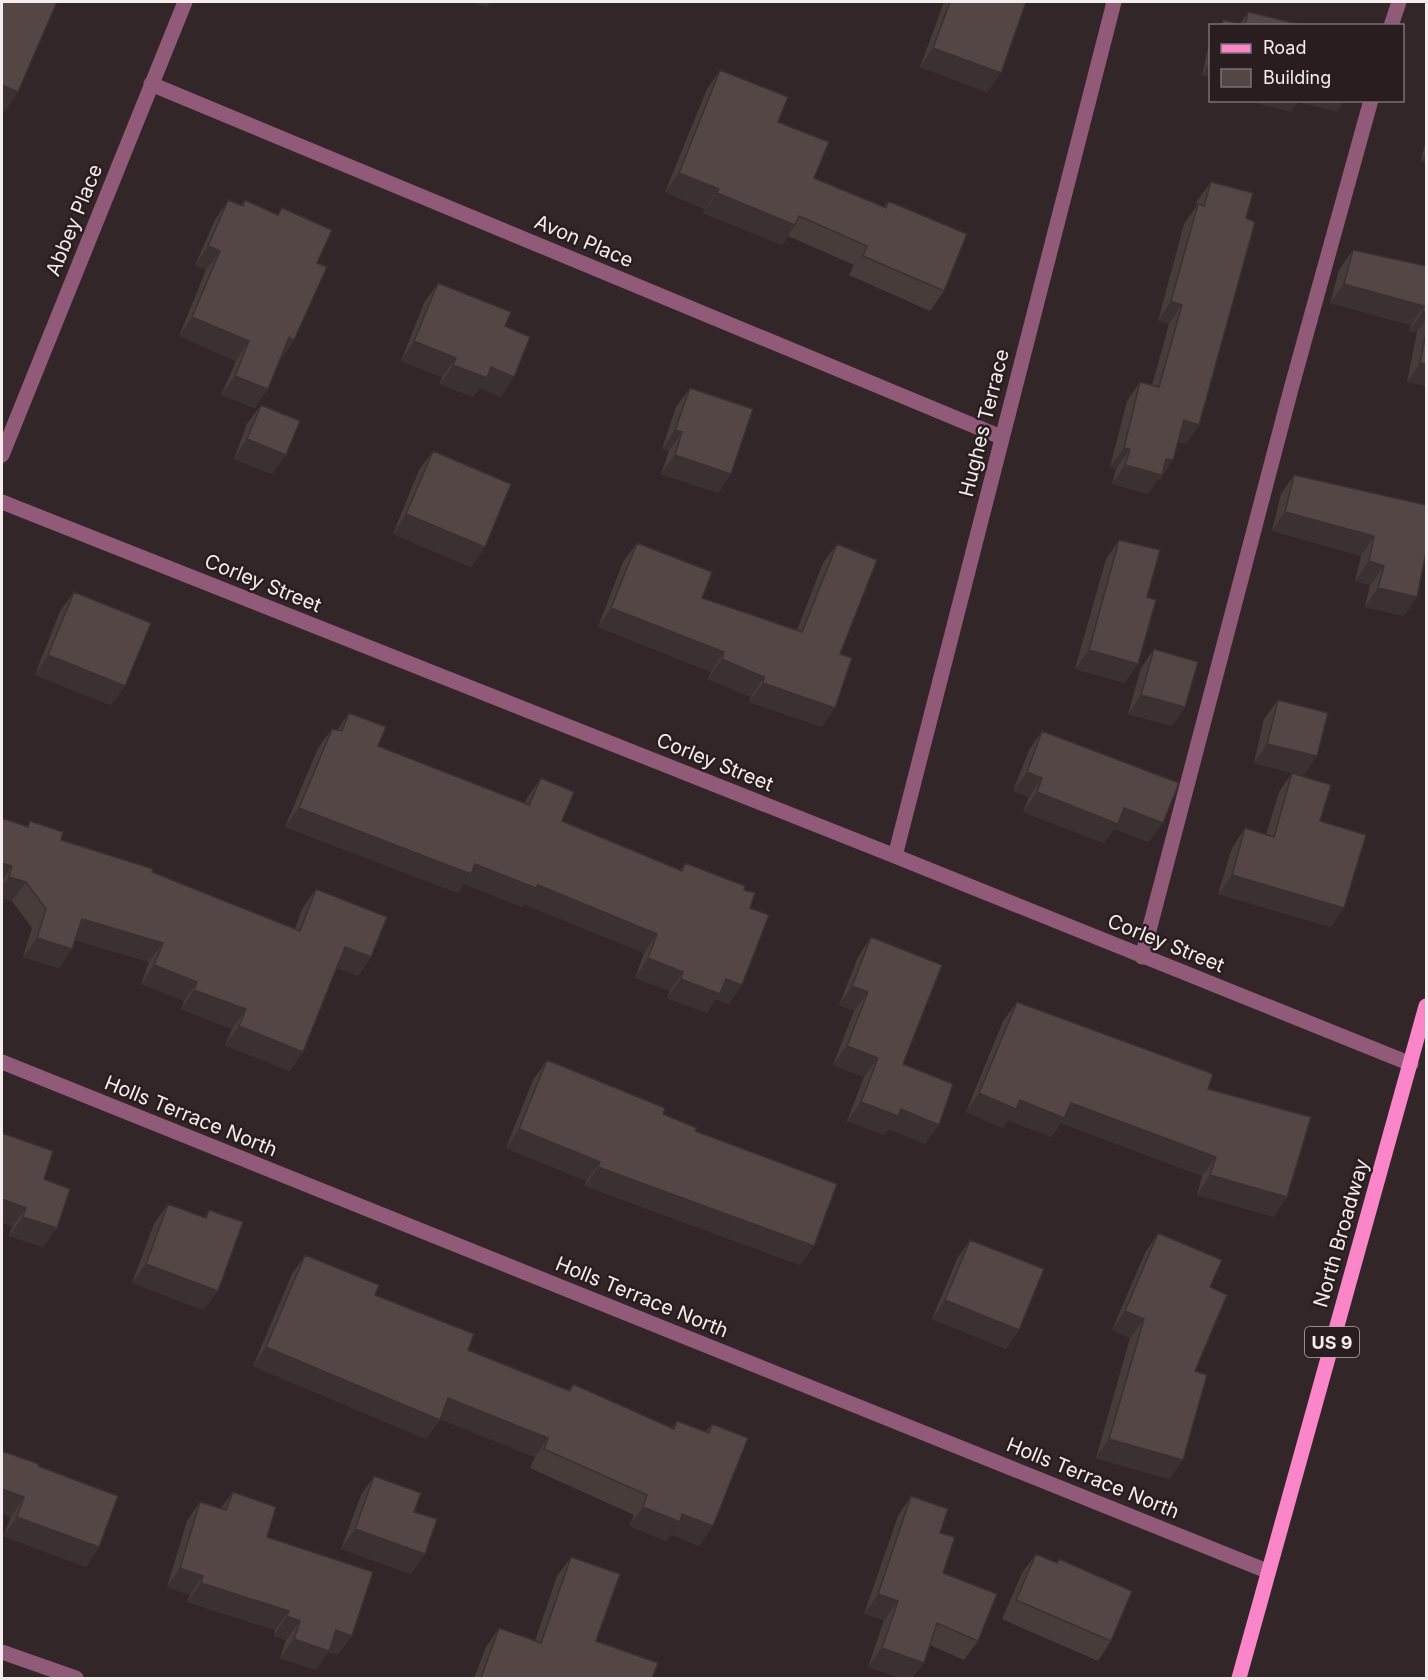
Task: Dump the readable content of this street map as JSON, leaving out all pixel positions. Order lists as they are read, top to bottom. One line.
{"streets":{"main road":["North Broadway","US 9"],"street":["Abbey Place","Avon Place","Hughes Terrace","Corley Street","Holls Terrace North"]},"crossings":[["Abbey Place","Avon Place"],["Avon Place","Hughes Terrace"],["Hughes Terrace","Corley Street"],["Corley Street","North Broadway"],["Holls Terrace North","North Broadway"]],"legend":["Road","Building"]}
